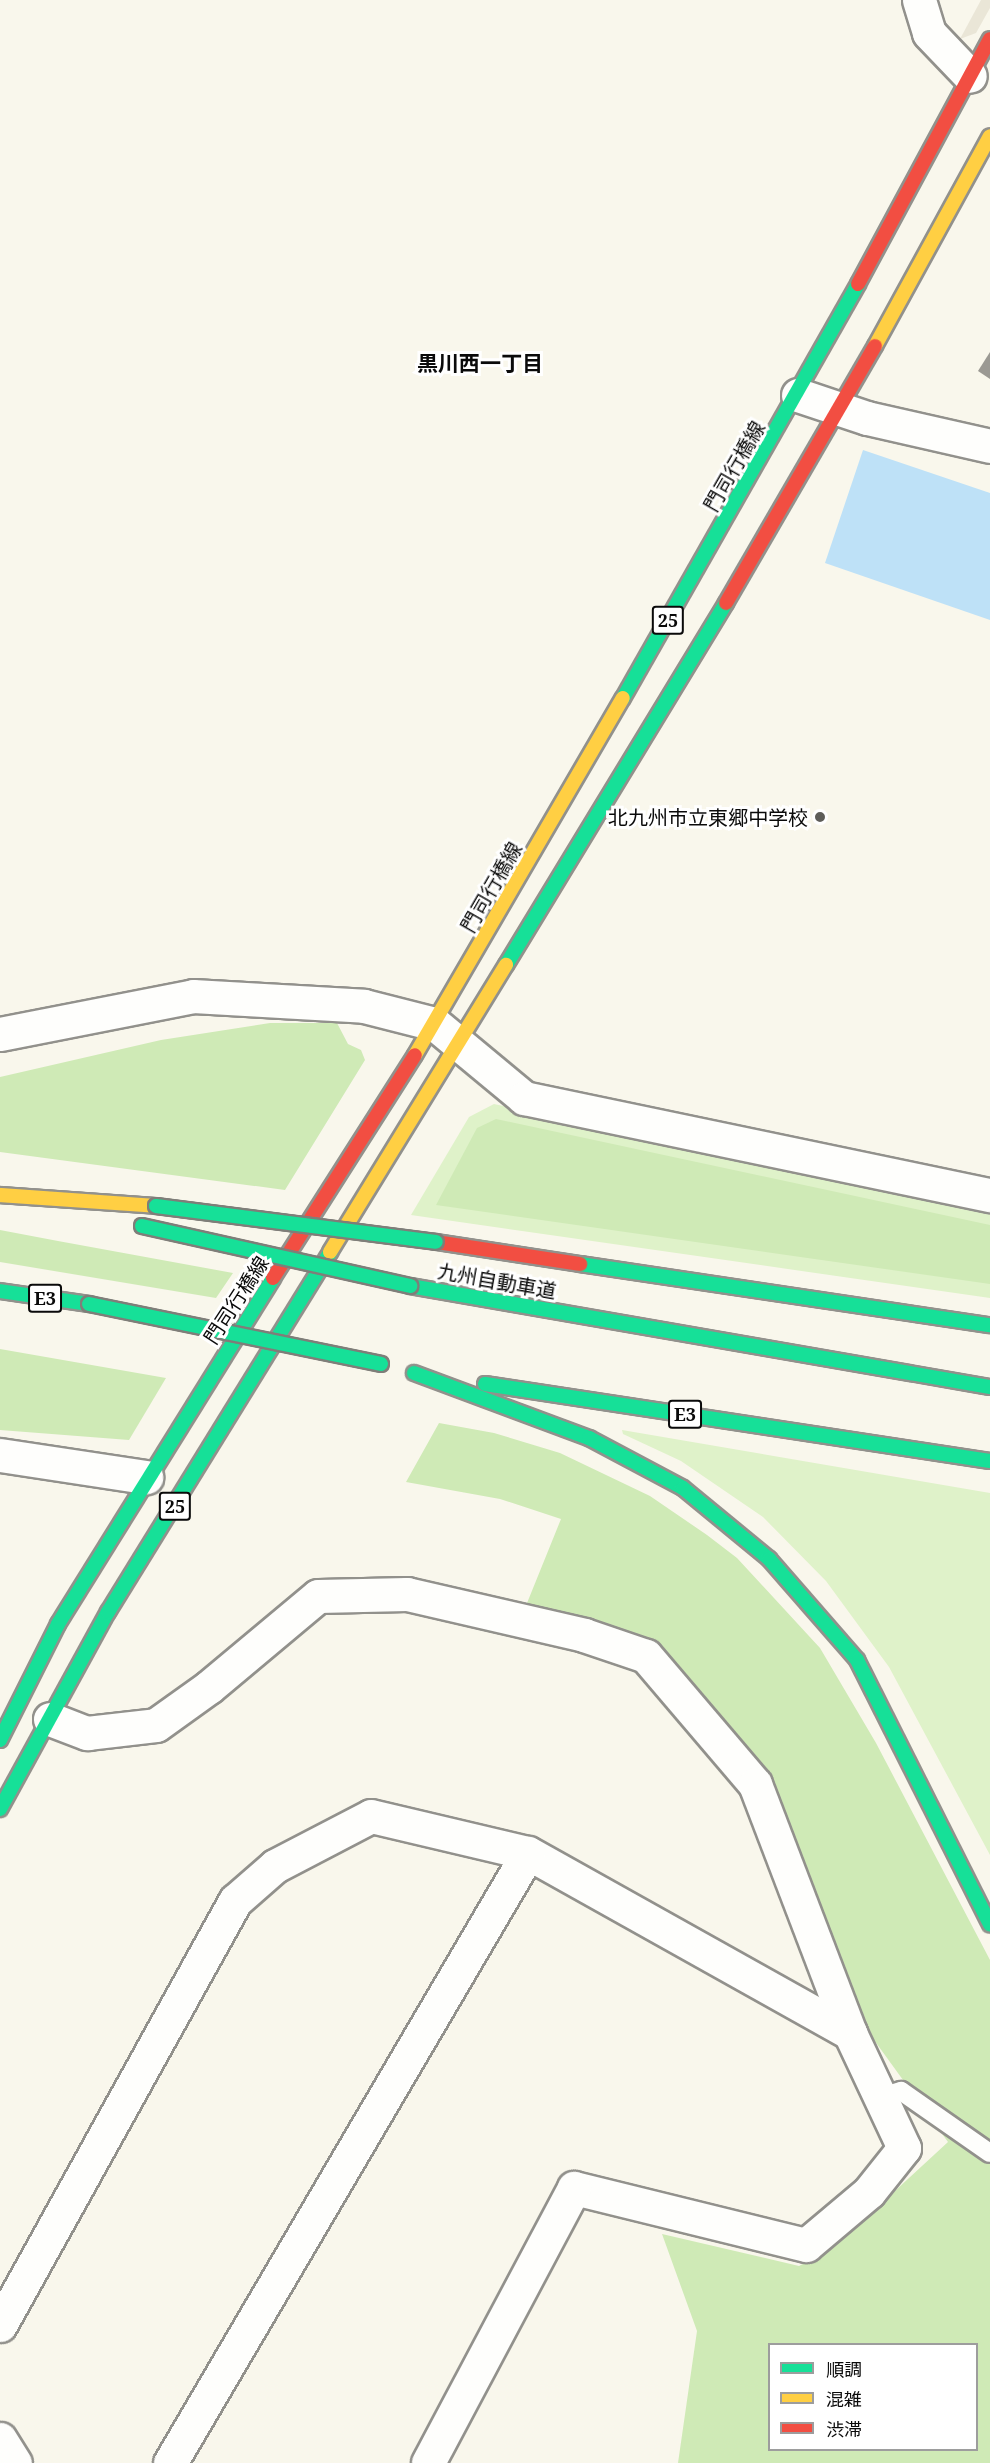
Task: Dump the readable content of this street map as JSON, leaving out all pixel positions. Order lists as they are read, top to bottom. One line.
{"streets":{"main road":["門司行橋線","25","九州自動車道","E3"]},"districts":["黒川西一丁目"],"places":["北九州市立東郷中学校"],"legend":["順調","混雑","渋滞"]}
